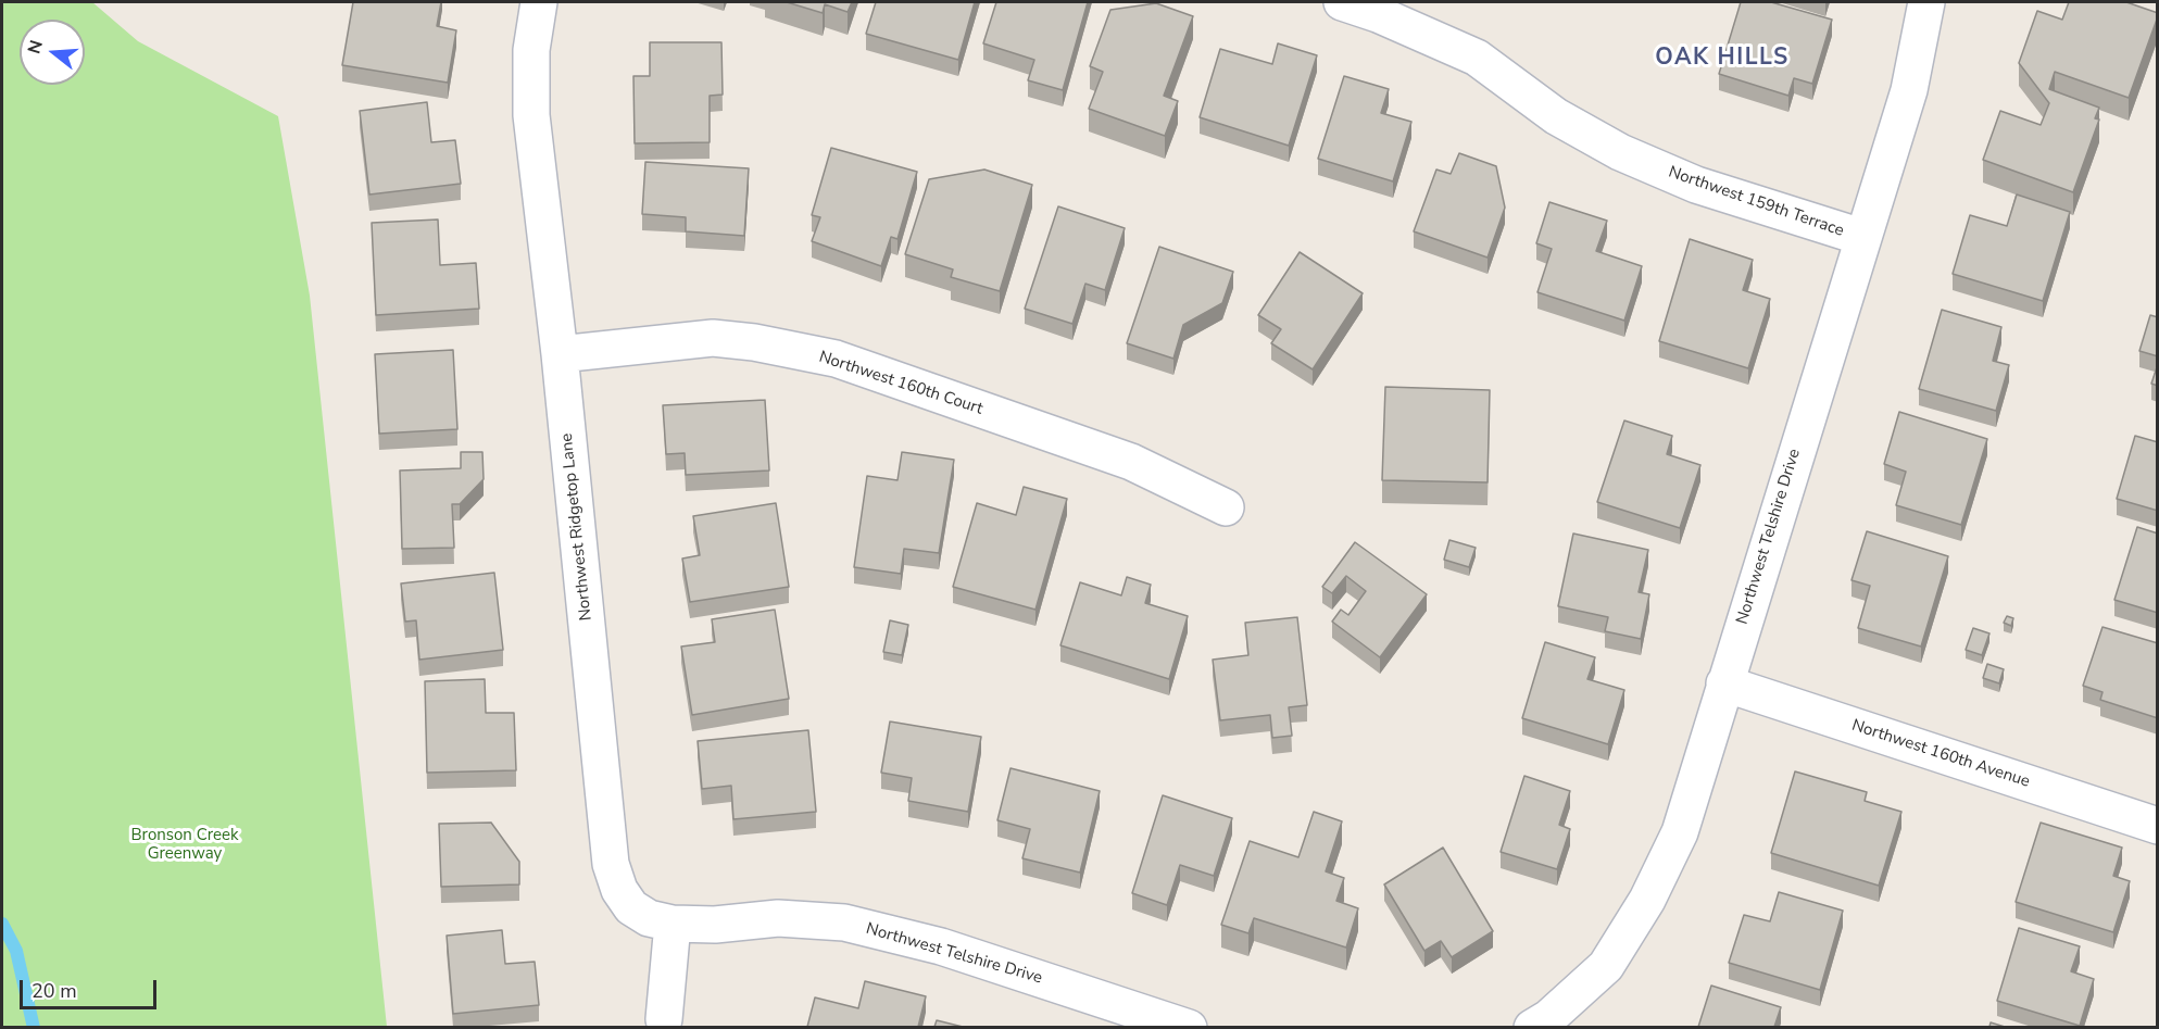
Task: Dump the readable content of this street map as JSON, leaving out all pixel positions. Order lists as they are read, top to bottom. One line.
{"streets":{"street":["Northwest 159th Terrace","Northwest 160th Court","Northwest Ridgetop Lane","Northwest Telshire Drive","Northwest 160th Avenue"]},"crossings":[["Northwest 159th Terrace","Northwest Telshire Drive"],["Northwest 160th Court","Northwest Ridgetop Lane"],["Northwest Ridgetop Lane","Northwest Telshire Drive"],["Northwest Telshire Drive","Northwest 160th Avenue"]],"districts":["OAK HILLS"],"parks":["Bronson Creek Greenway"],"scale_bar":"20 m","north":"left"}
